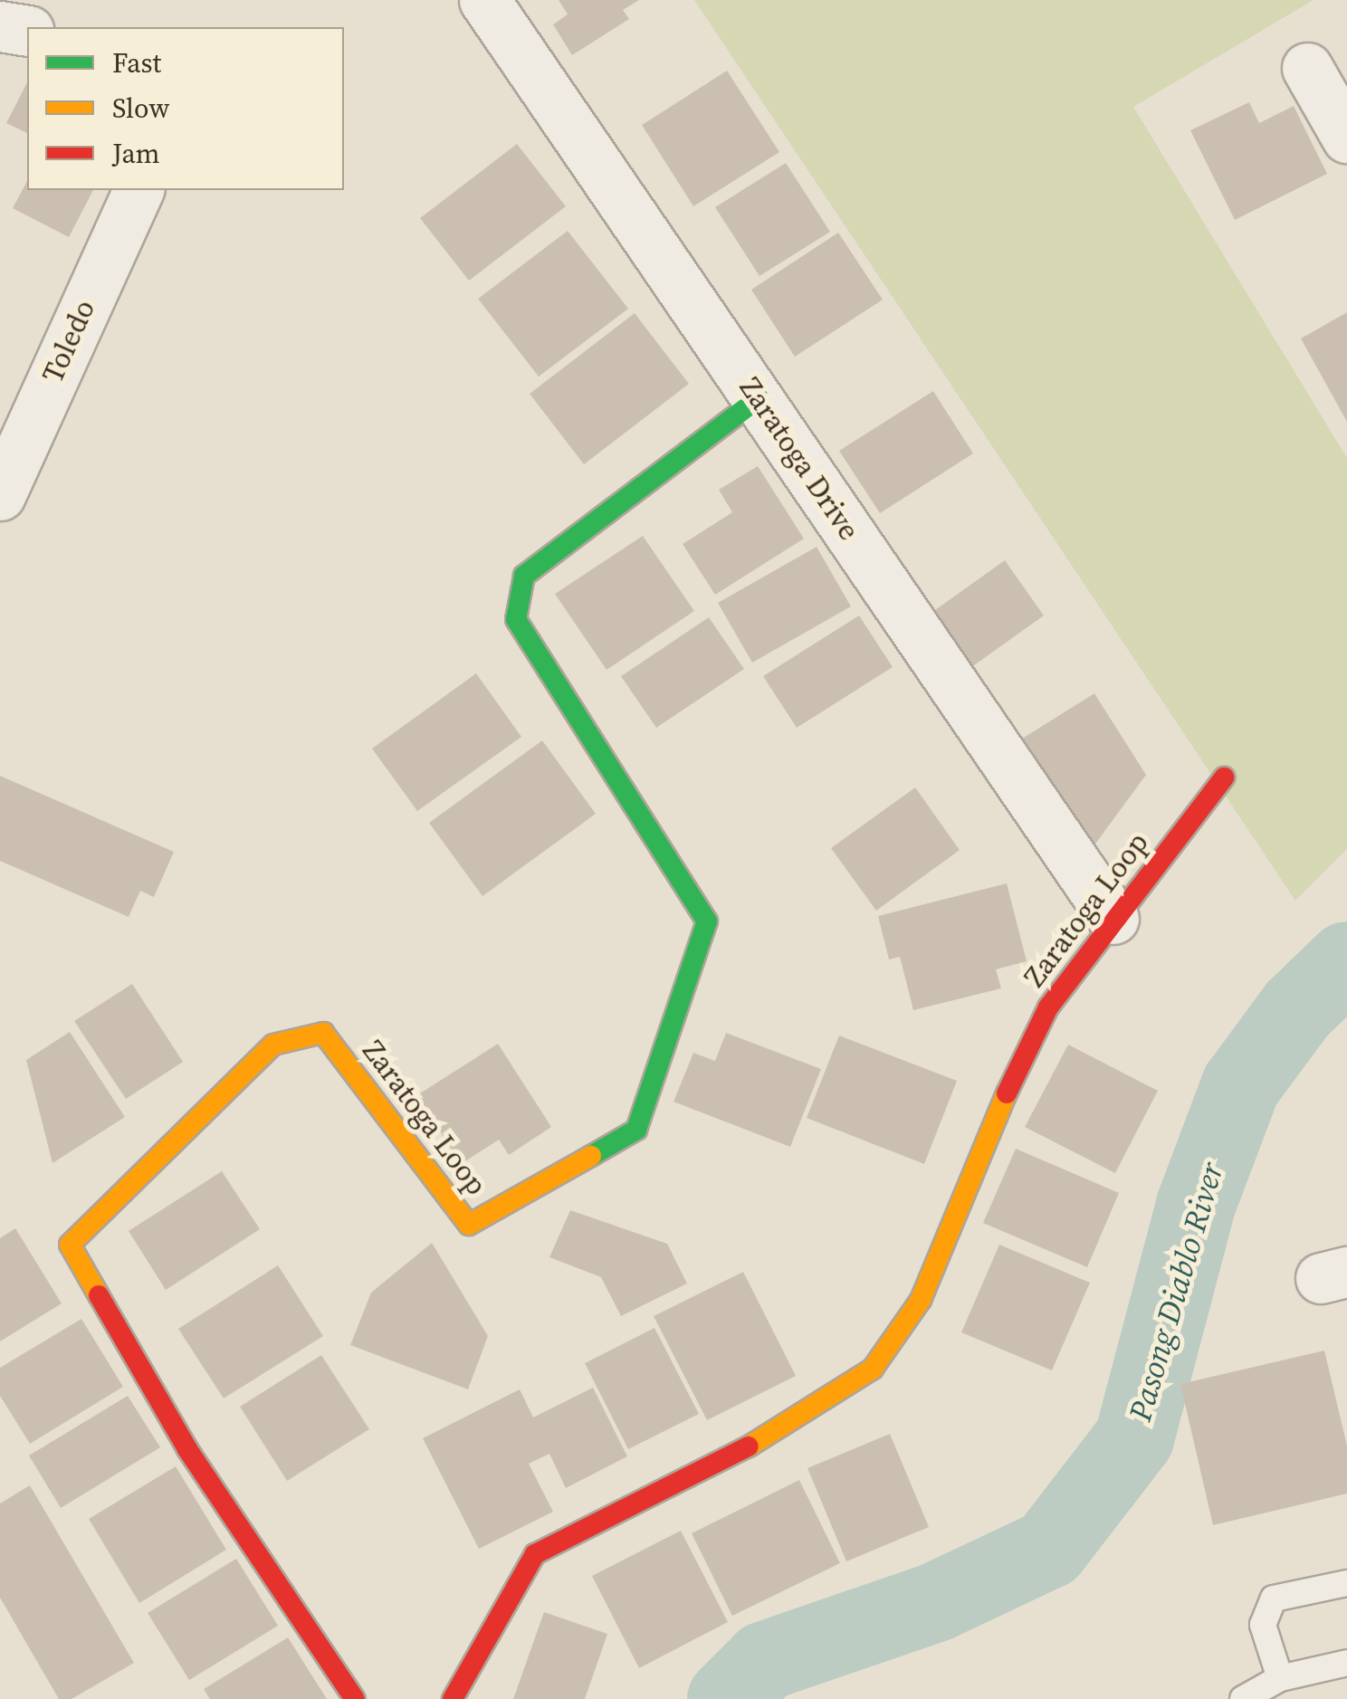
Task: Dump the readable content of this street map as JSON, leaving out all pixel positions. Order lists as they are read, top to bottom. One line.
{"streets":{"street":["Toledo","Zaratoga Drive","Zaratoga Loop"]},"crossings":[["Zaratoga Drive","Zaratoga Loop"]],"water":["Pasong Diablo River"],"legend":["Fast","Slow","Jam"]}
